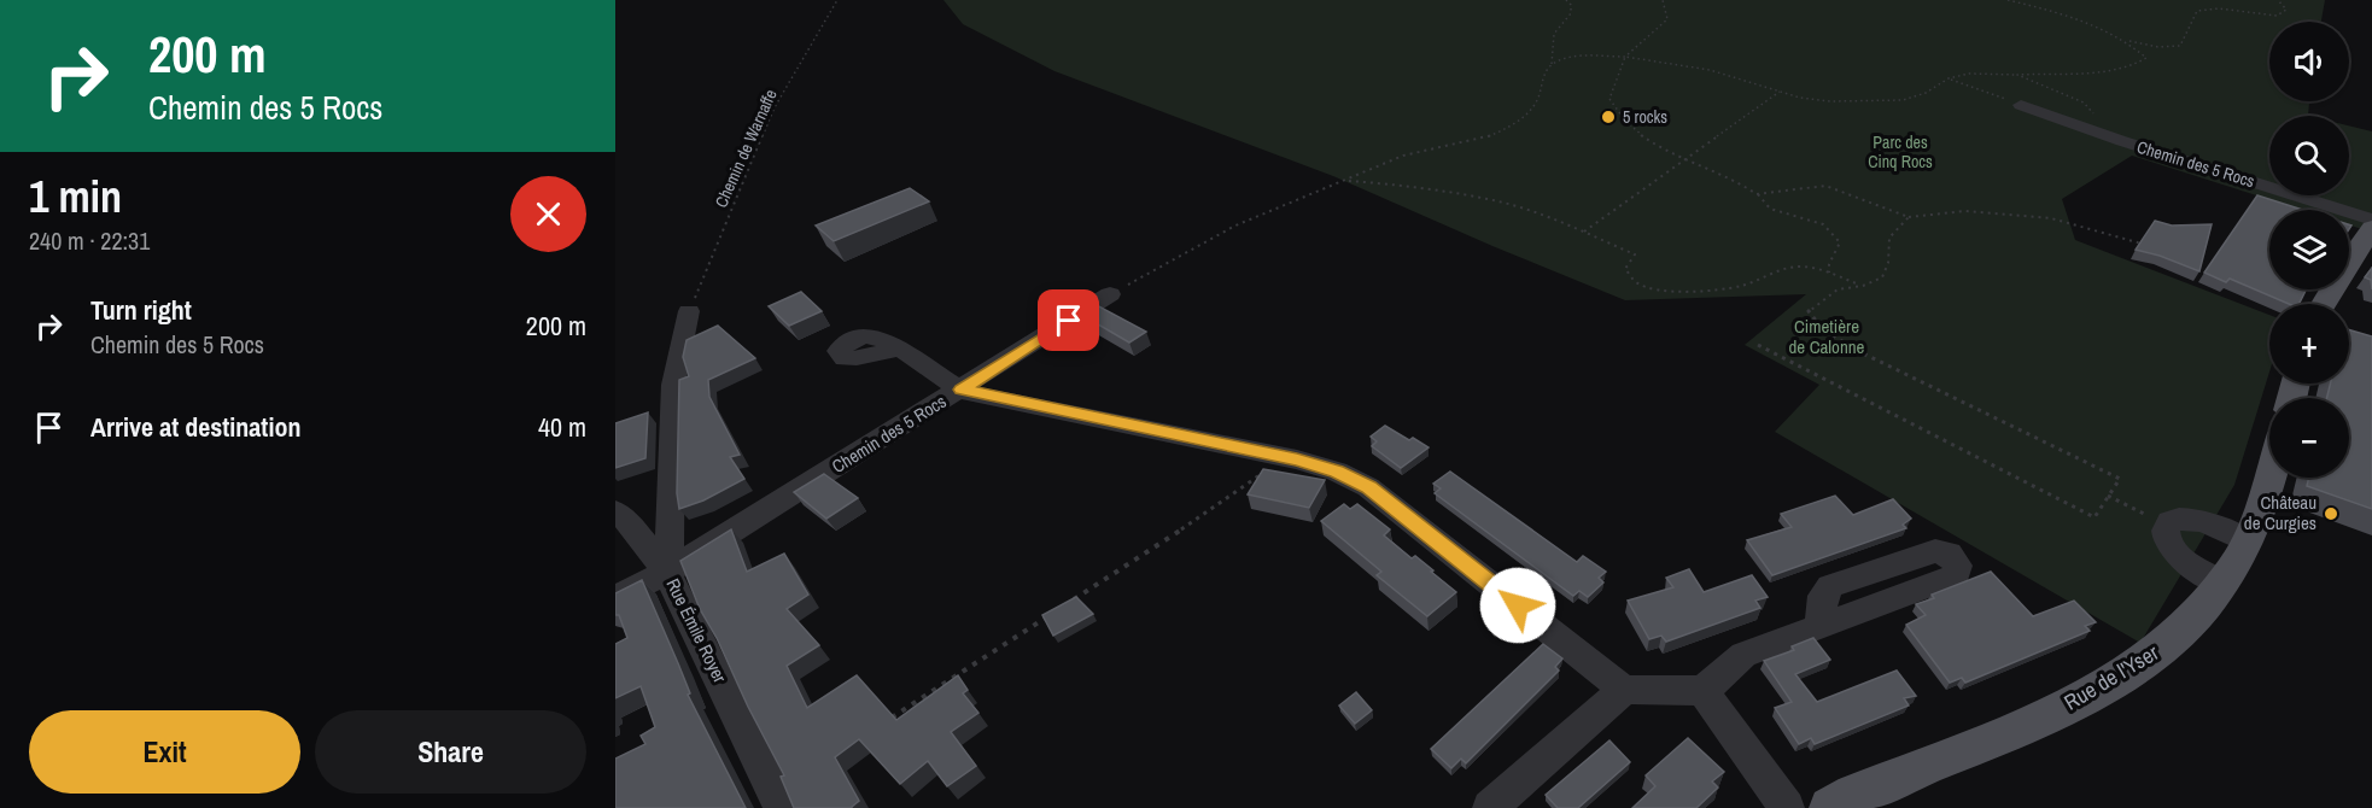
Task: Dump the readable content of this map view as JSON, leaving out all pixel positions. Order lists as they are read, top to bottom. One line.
{"streets":{"main road":["Rue de l'Yser"],"street":["Chemin des 5 Rocs","Rue Émile Royer"],"path":["Chemin de Warnaffe"]},"crossings":[["Chemin de Warnaffe","Rue Émile Royer"],["Chemin des 5 Rocs","Rue Émile Royer"]],"parks":["Parc des Cinq Rocs","Cimetière de Calonne"],"places":["5 rocks","Château de Curgies"],"page":{"turn":["200 m","Chemin des 5 Rocs"],"map_buttons":["+","−"],"heading":["1 min","240 m · 22:31"],"list":[{"name":"Turn right","note":"Chemin des 5 Rocs","value":"200 m"},{"name":"Arrive at destination","value":"40 m"}],"buttons":["Exit","Share"]}}
